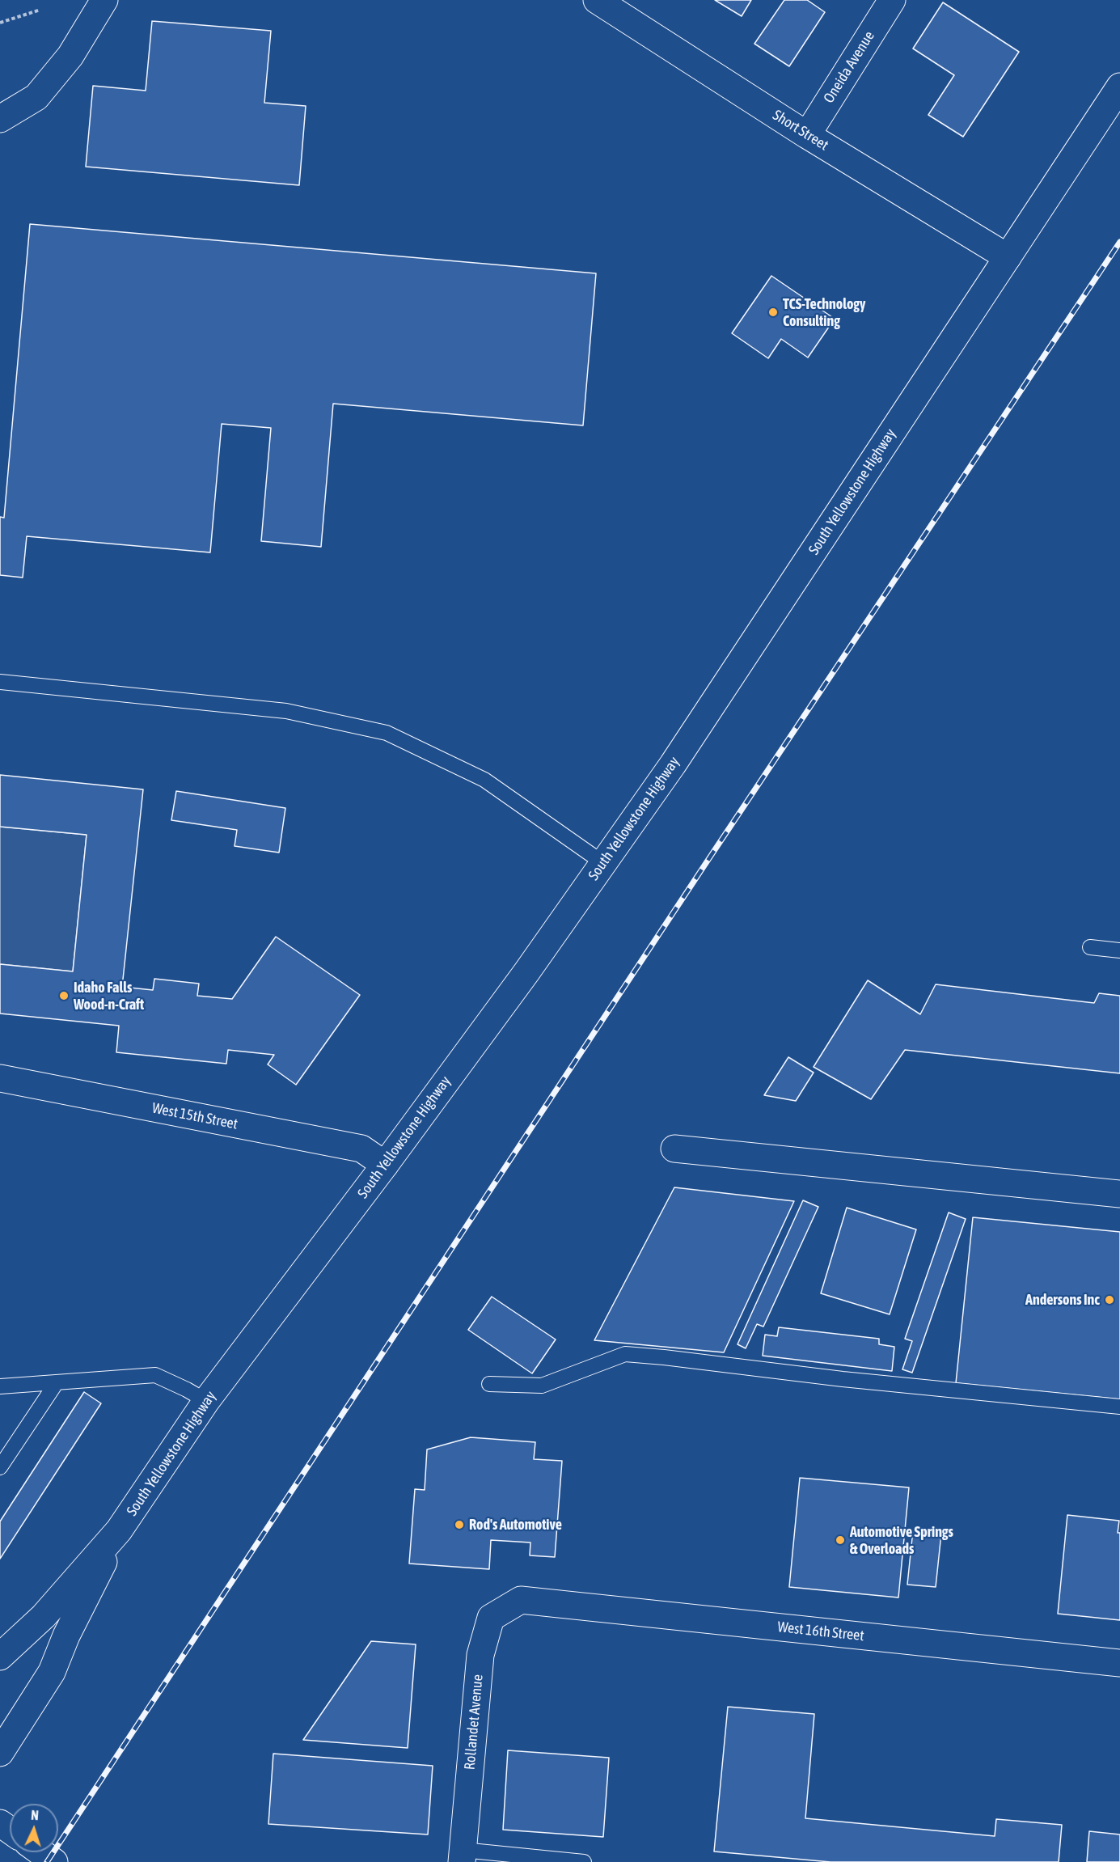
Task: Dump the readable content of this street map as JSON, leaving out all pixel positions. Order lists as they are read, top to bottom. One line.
{"streets":{"main road":["Oneida Avenue","Short Street","South Yellowstone Highway","West 15th Street","West 16th Street","Rollandet Avenue"]},"crossings":[["Oneida Avenue","Short Street"],["Short Street","South Yellowstone Highway"],["South Yellowstone Highway","West 15th Street"],["West 16th Street","Rollandet Avenue"]],"places":["TCS-Technology Consulting","Idaho Falls Wood-n-Craft","Andersons Inc","Rod's Automotive","Automotive Springs & Overloads"],"north":"top"}
